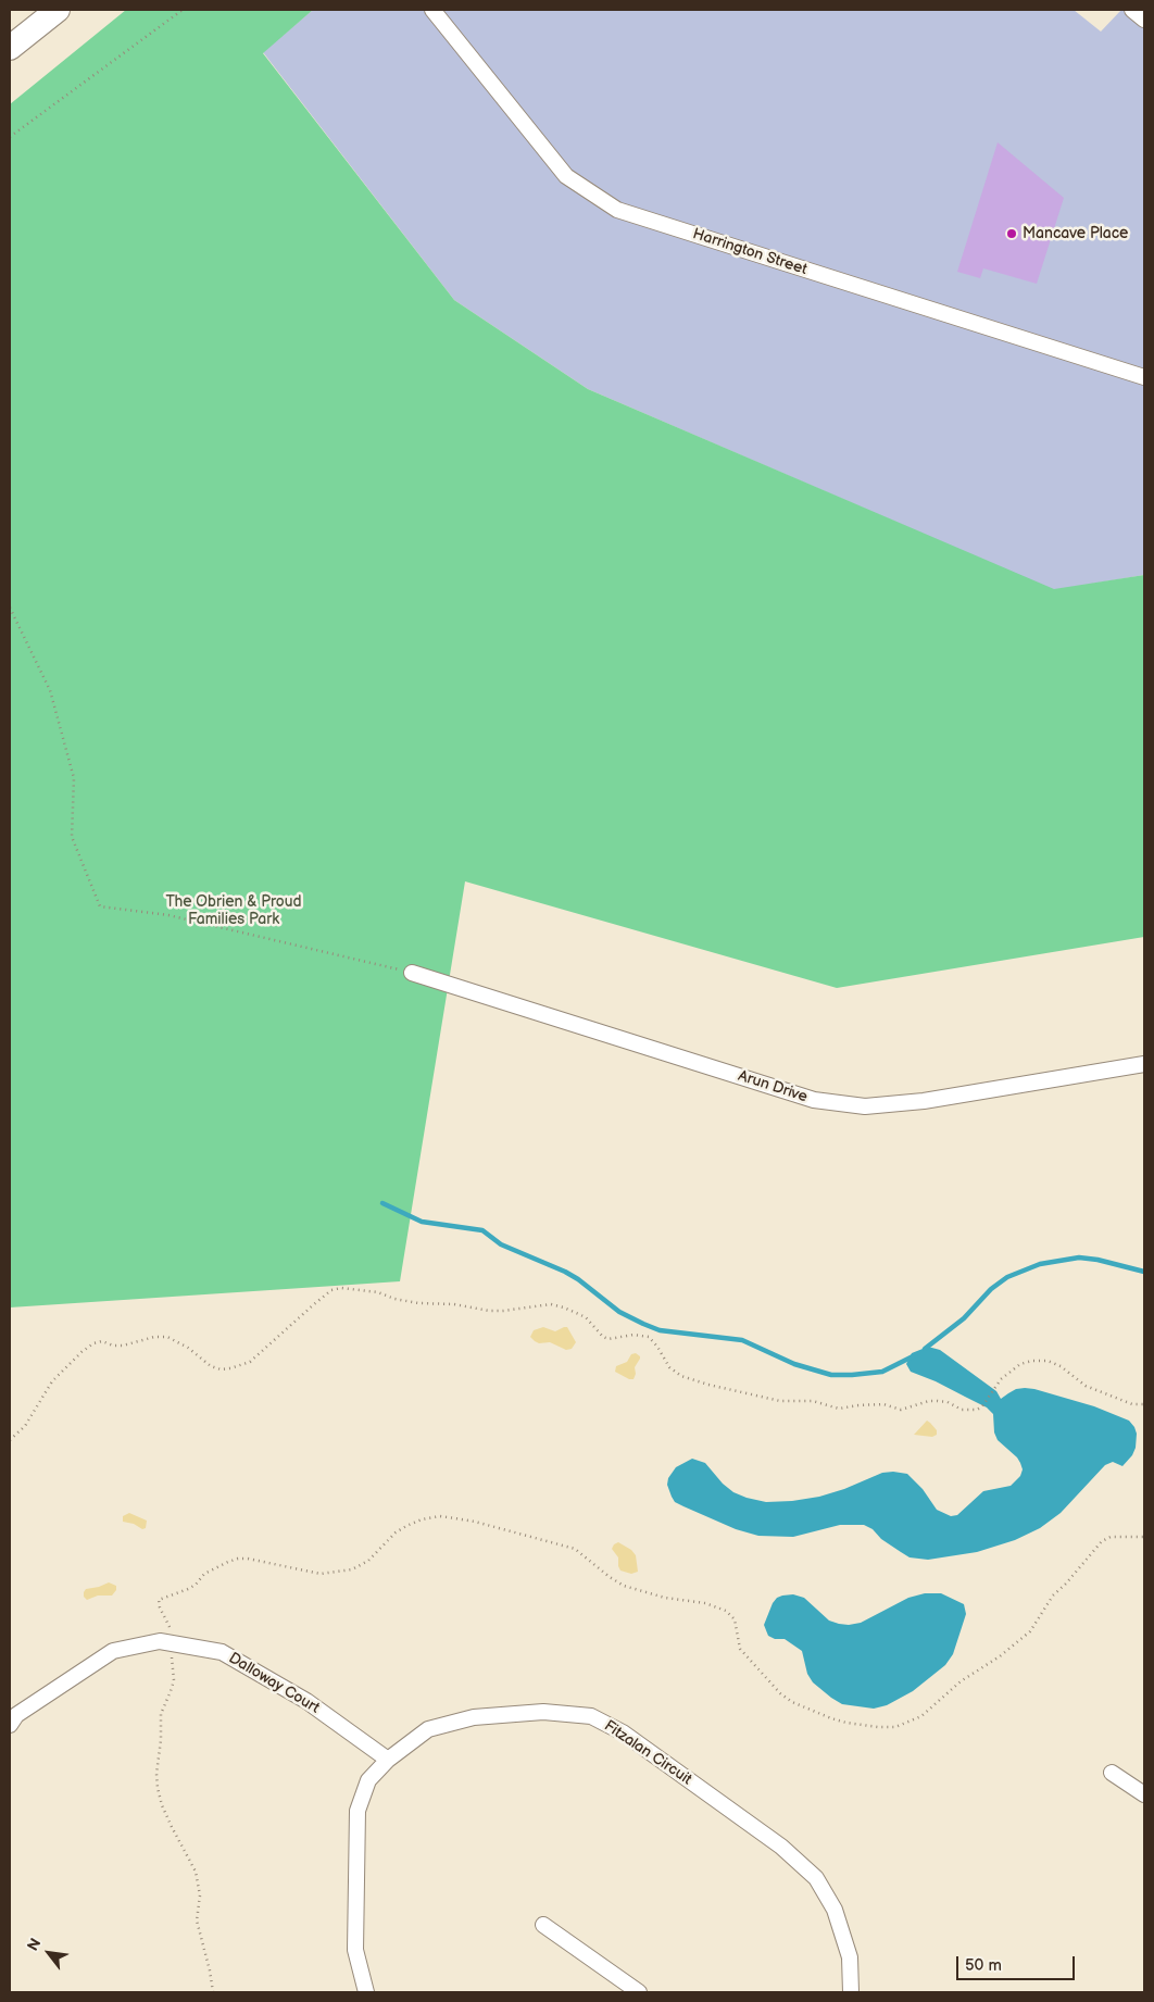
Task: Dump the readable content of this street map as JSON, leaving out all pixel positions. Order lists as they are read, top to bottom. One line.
{"streets":{"street":["Harrington Street","Arun Drive","Dalloway Court","Fitzalan Circuit"]},"crossings":[["Dalloway Court","Fitzalan Circuit"]],"parks":["The Obrien & Proud Families Park"],"places":["Mancave Place"],"scale_bar":"50 m","north":"top left"}
